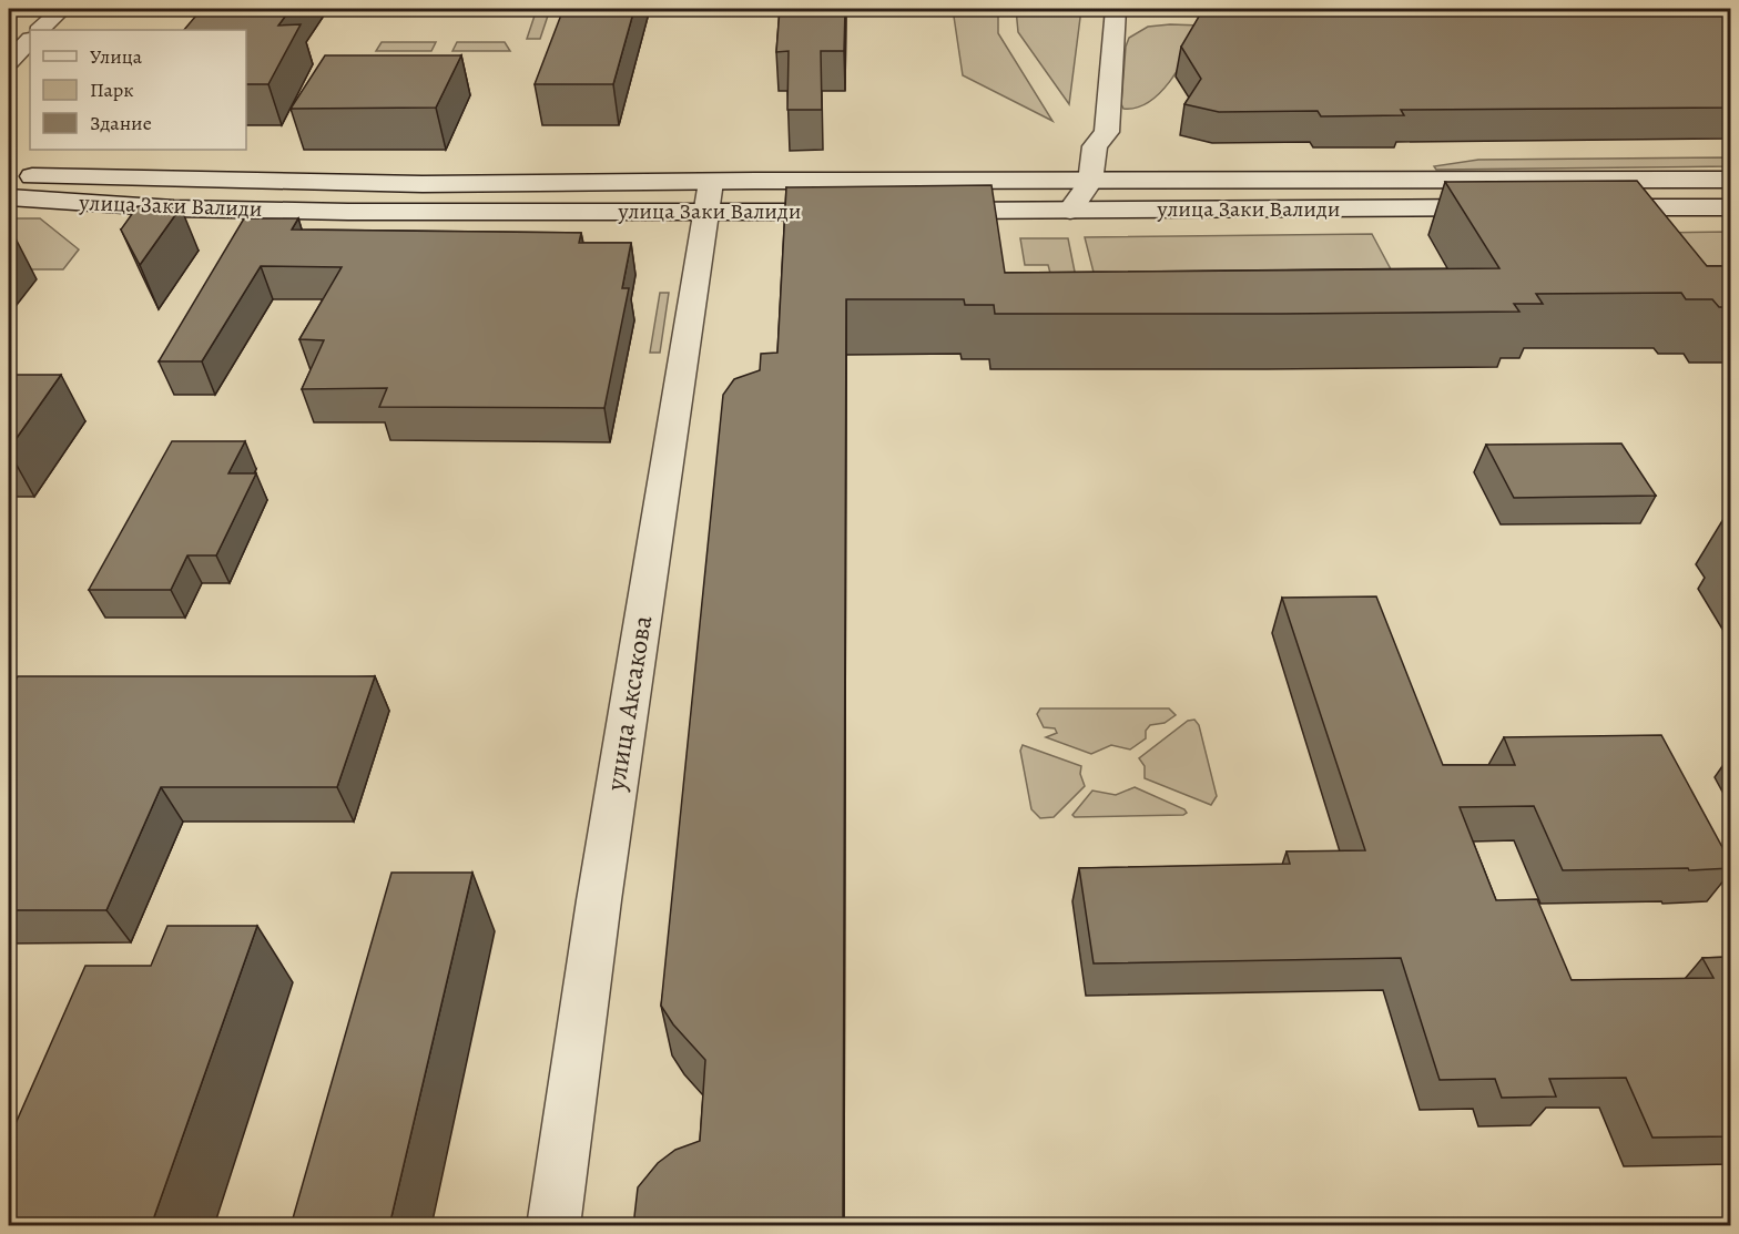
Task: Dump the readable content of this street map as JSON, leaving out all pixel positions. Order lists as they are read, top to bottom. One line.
{"streets":{"main road":["улица Заки Валиди","улица Аксакова"]},"crossings":[["улица Заки Валиди","улица Аксакова"]],"legend":["Улица","Парк","Здание"]}
